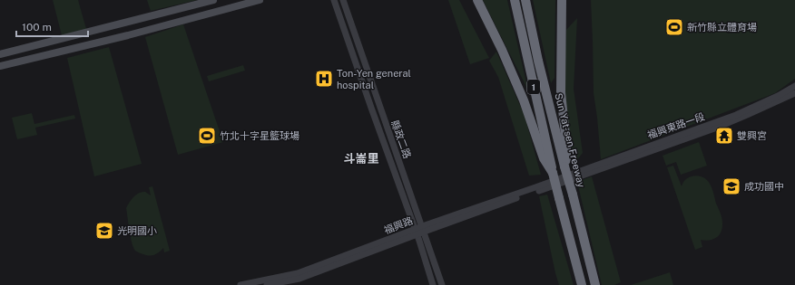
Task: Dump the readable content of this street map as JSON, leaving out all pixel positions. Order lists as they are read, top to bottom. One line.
{"streets":{"highway":["1","Sun Yat-sen Freeway"],"street":["福興東路一段","縣政二路","福興路"]},"crossings":[["福興東路一段","福興路"],["縣政二路","福興路"]],"districts":["斗崙里"],"places":{"sports":["新竹縣立體育場","竹北十字星籃球場"],"hospital":["Ton-Yen general hospital"],"temple":["雙興宮"],"school or university":["成功國中","光明國小"]},"scale_bar":"100 m"}
